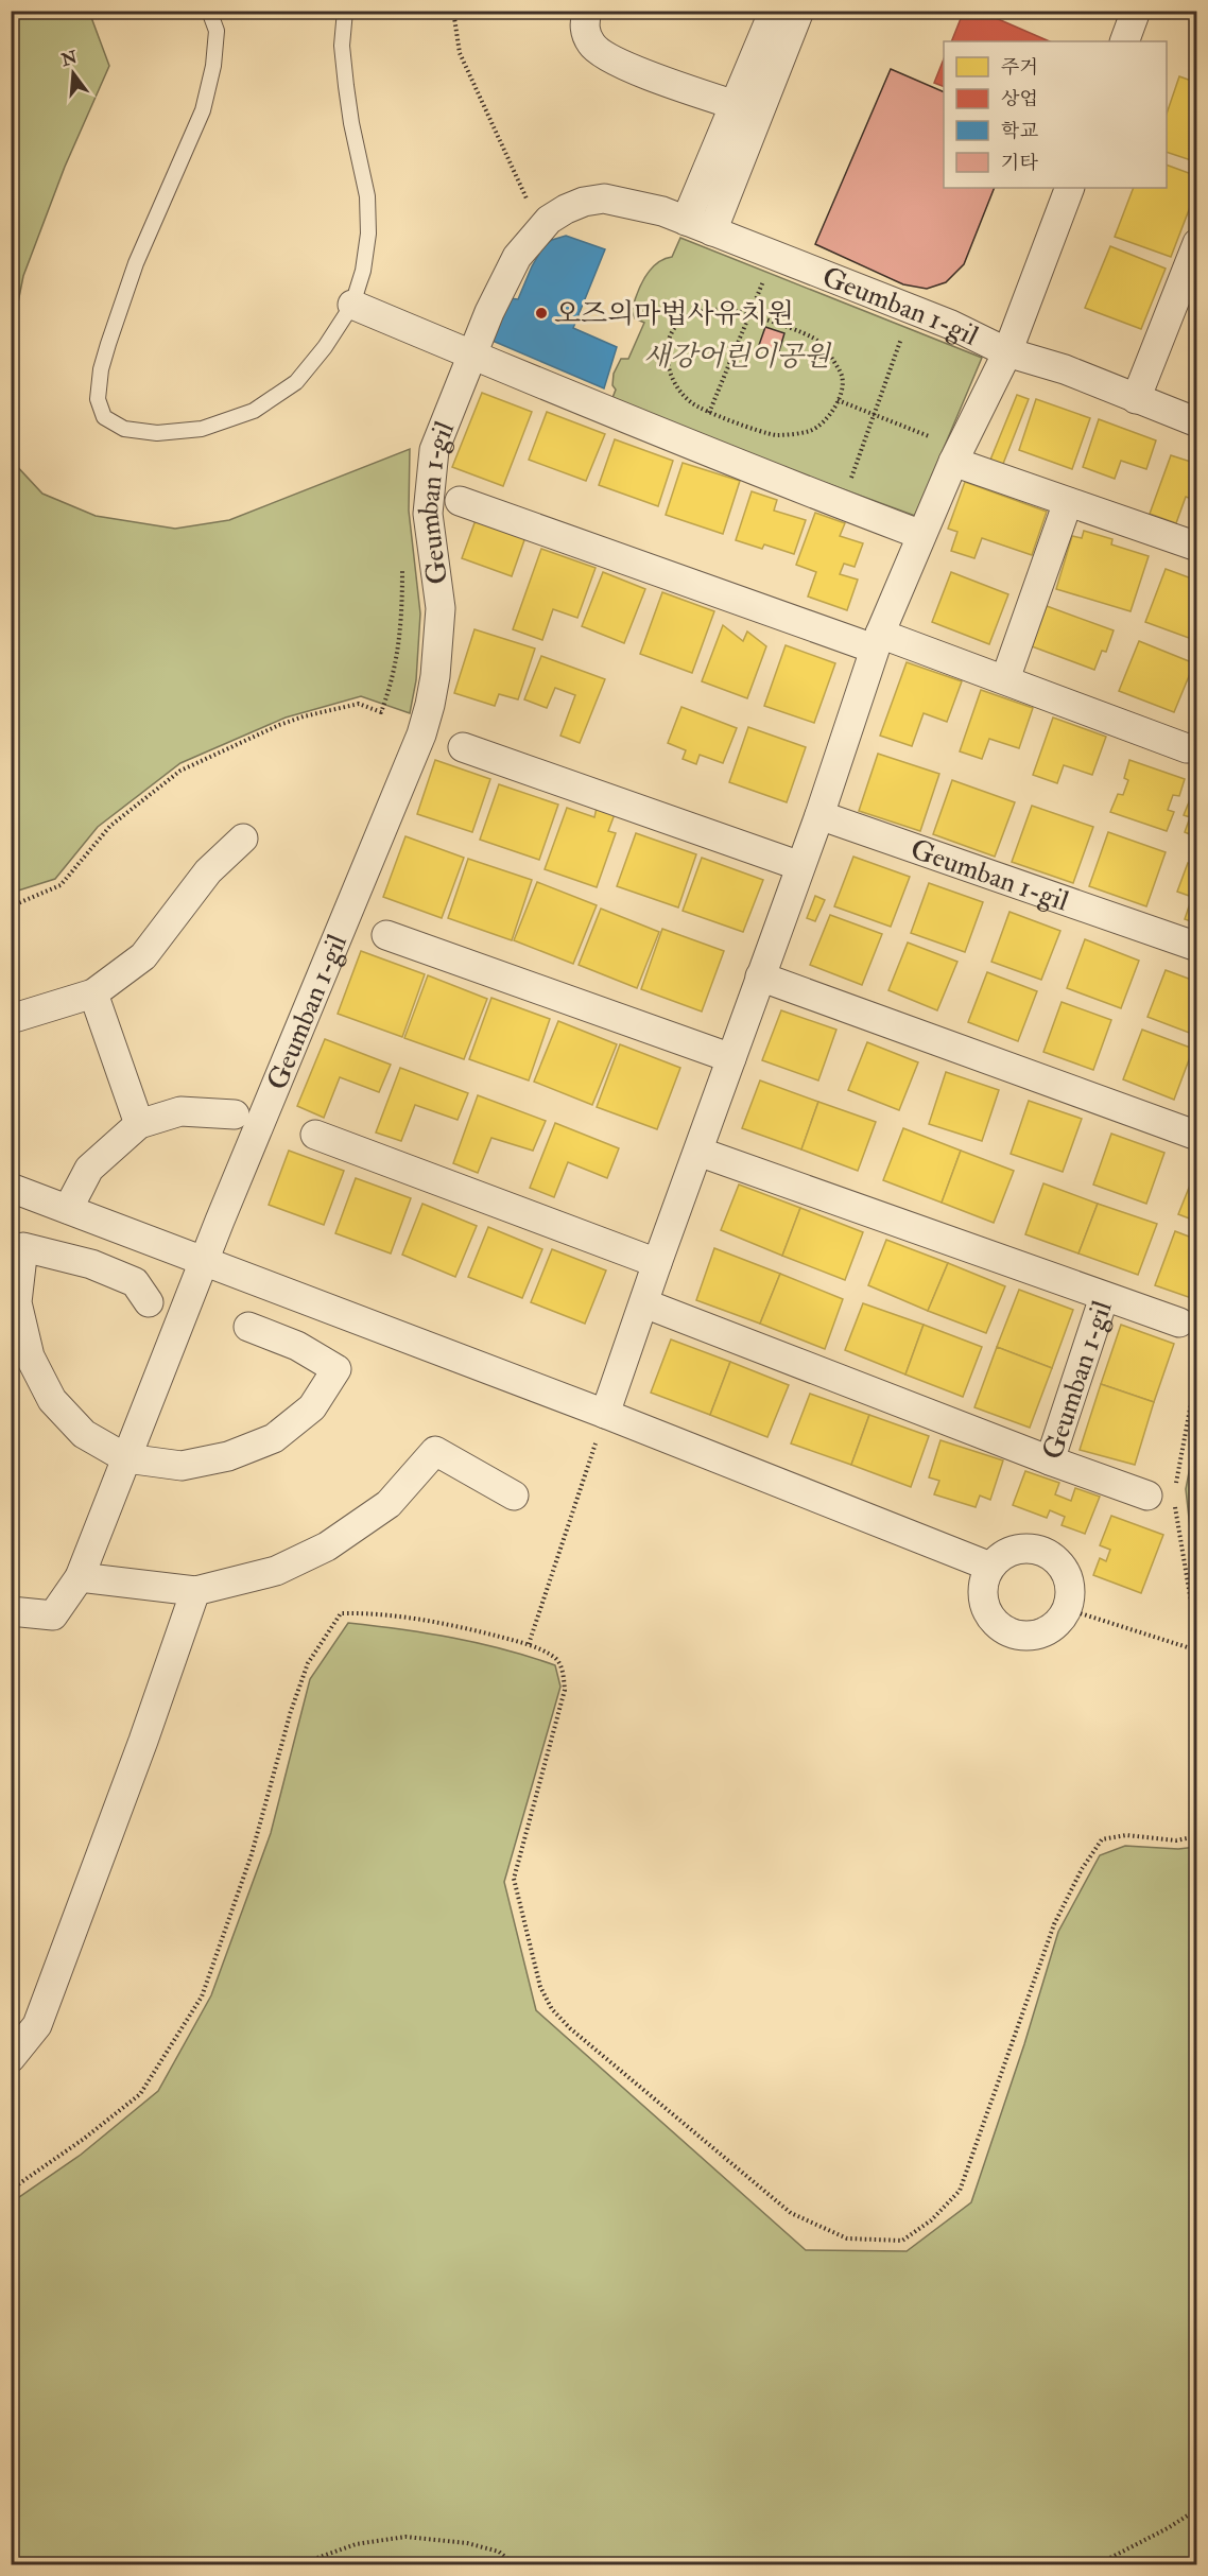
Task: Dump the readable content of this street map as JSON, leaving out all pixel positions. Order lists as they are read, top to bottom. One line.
{"streets":{"street":["Geumban 1-gil"]},"parks":["새강어린이공원"],"places":["오즈의마법사유치원"],"legend":["주거","상업","학교","기타"],"north":"top"}
